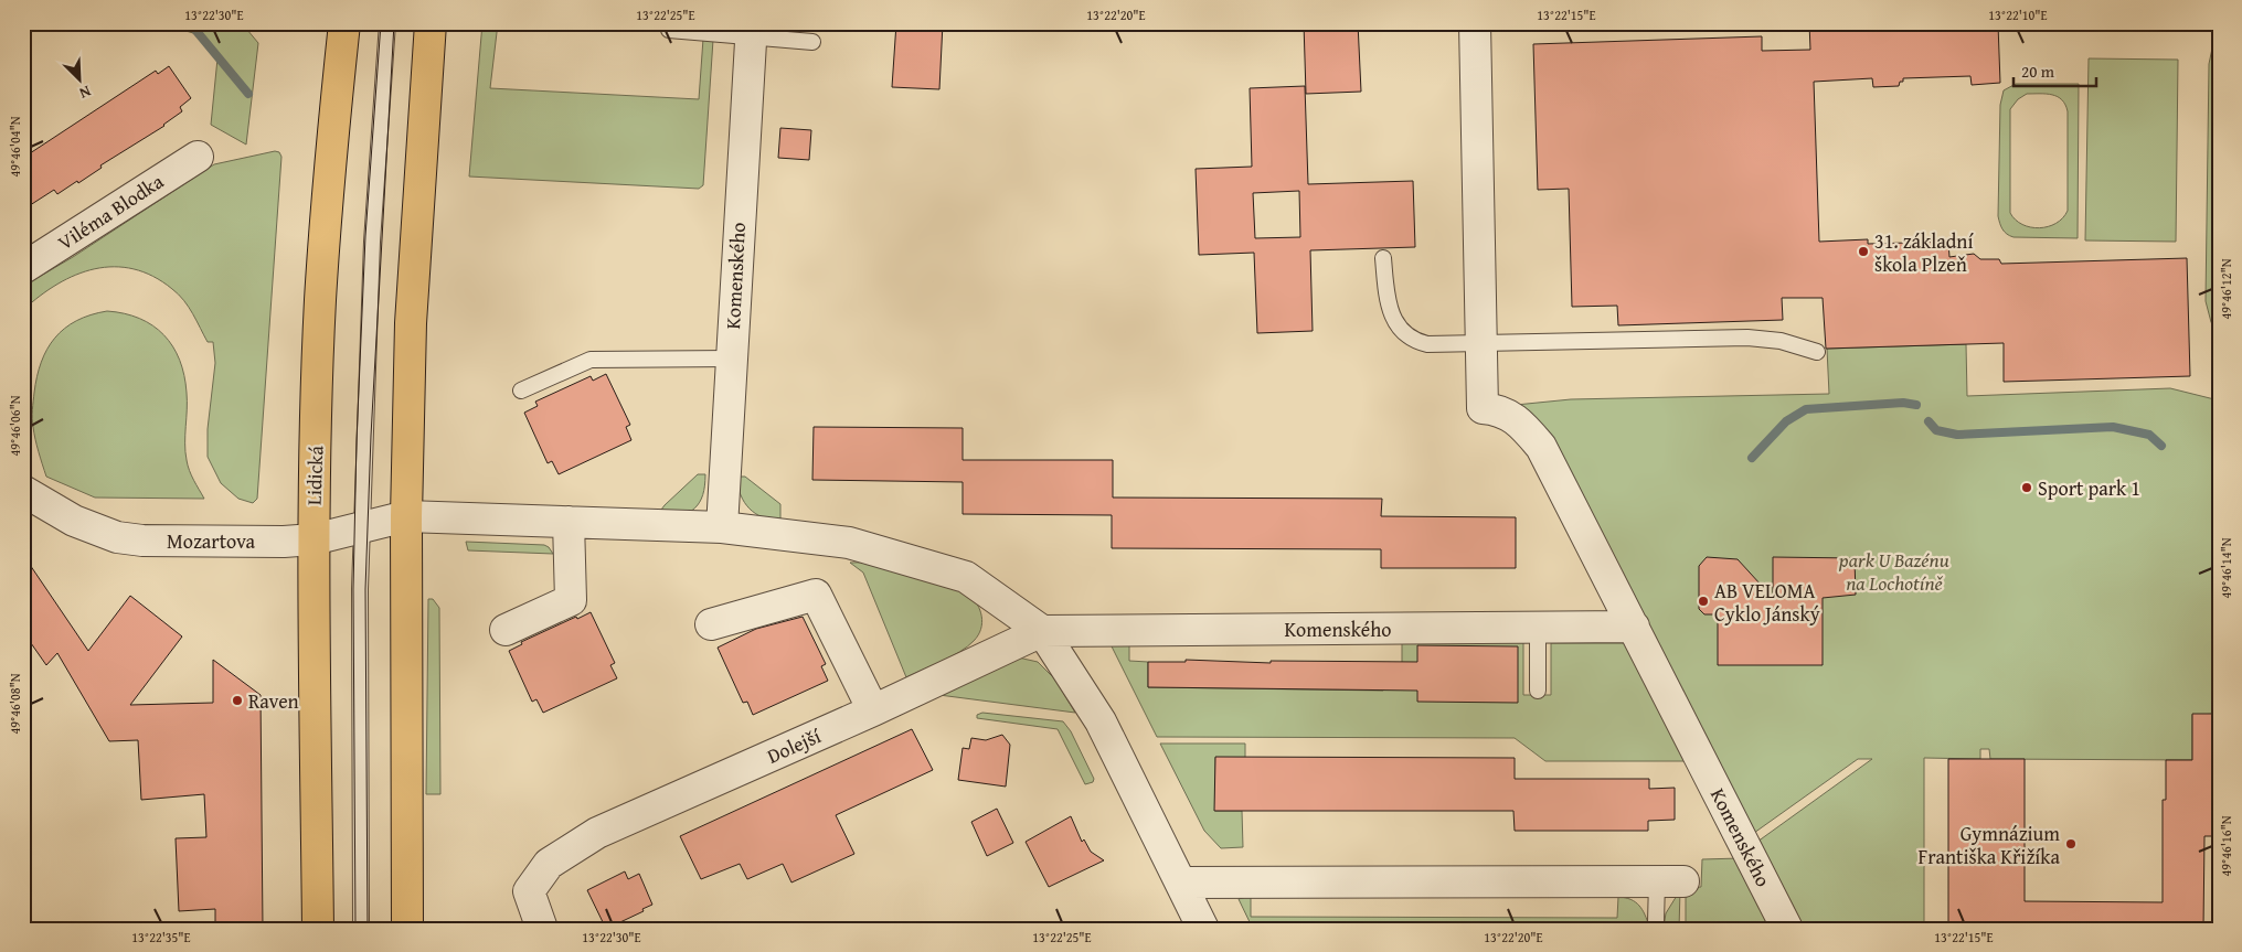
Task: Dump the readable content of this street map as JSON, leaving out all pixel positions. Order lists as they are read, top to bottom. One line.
{"streets":{"main road":["Lidická"],"street":["Viléma Blodka","Komenského","Mozartova","Dolejší"]},"crossings":[["Komenského","Dolejší"],["Lidická","Mozartova"]],"parks":["park U Bazénu na Lochotíně"],"places":["31. základní škola Plzeň","Sport park 1","AB VELOMA Cyklo Jánský","Raven","Gymnázium Františka Křižíka"],"scale_bar":"20 m","north":"bottom right","coordinates":["13°22'30\"E","13°22'25\"E","13°22'20\"E","13°22'15\"E","13°22'10\"E","49°46'04\"N","49°46'12\"N","49°46'06\"N","49°46'14\"N","49°46'08\"N","49°46'16\"N","13°22'35\"E"]}
